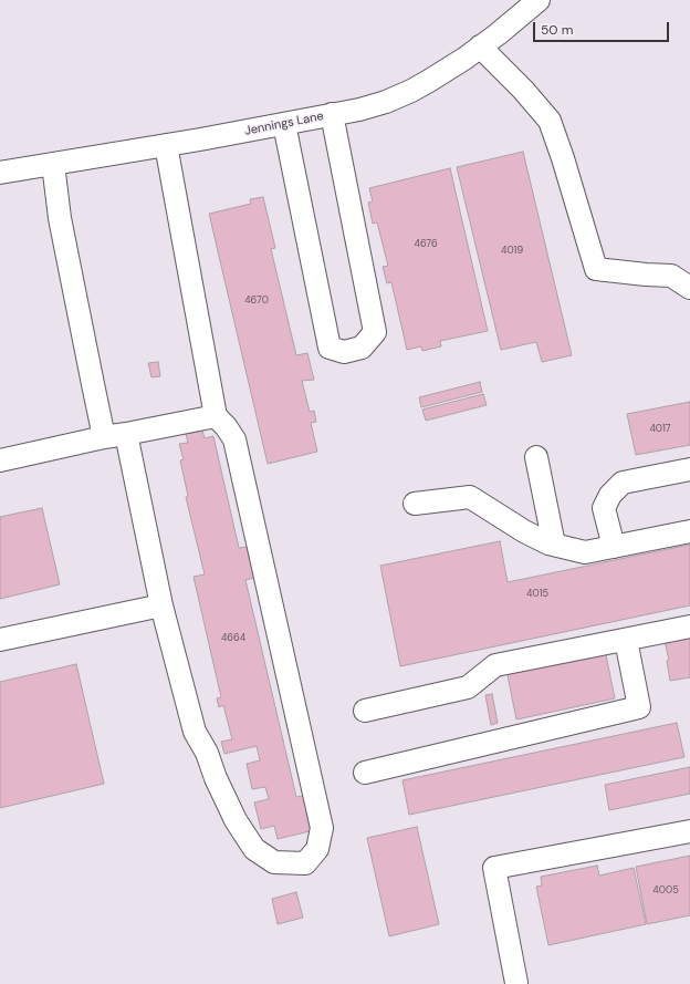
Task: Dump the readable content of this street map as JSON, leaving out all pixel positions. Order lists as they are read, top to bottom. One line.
{"streets":{"street":["Jennings Lane"]},"house_numbers":["4676","4019","4670","4017","4015","4664","4005"],"scale_bar":"50 m"}
